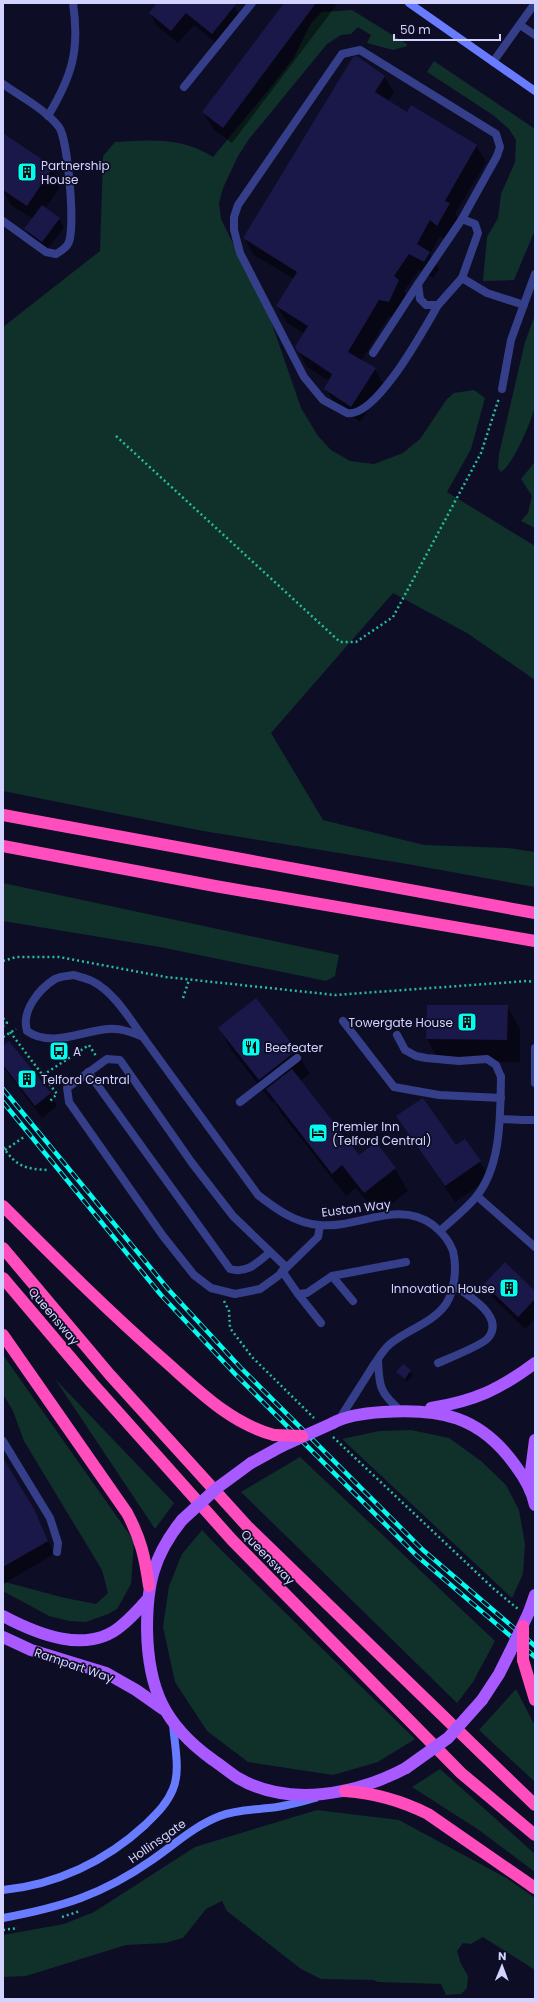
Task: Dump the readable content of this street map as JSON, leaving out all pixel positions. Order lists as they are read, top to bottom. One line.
{"streets":{"highway":["Queensway"],"main road":["Rampart Way"],"street":["Euston Way","Hollinsgate"]},"places":{"building":["Partnership House","Towergate House","Telford Central","Innovation House"],"restaurant":["Beefeater"],"bus stop":["A"],"hotel":["Premier Inn (Telford Central)"]},"scale_bar":"50 m","north":"top"}
